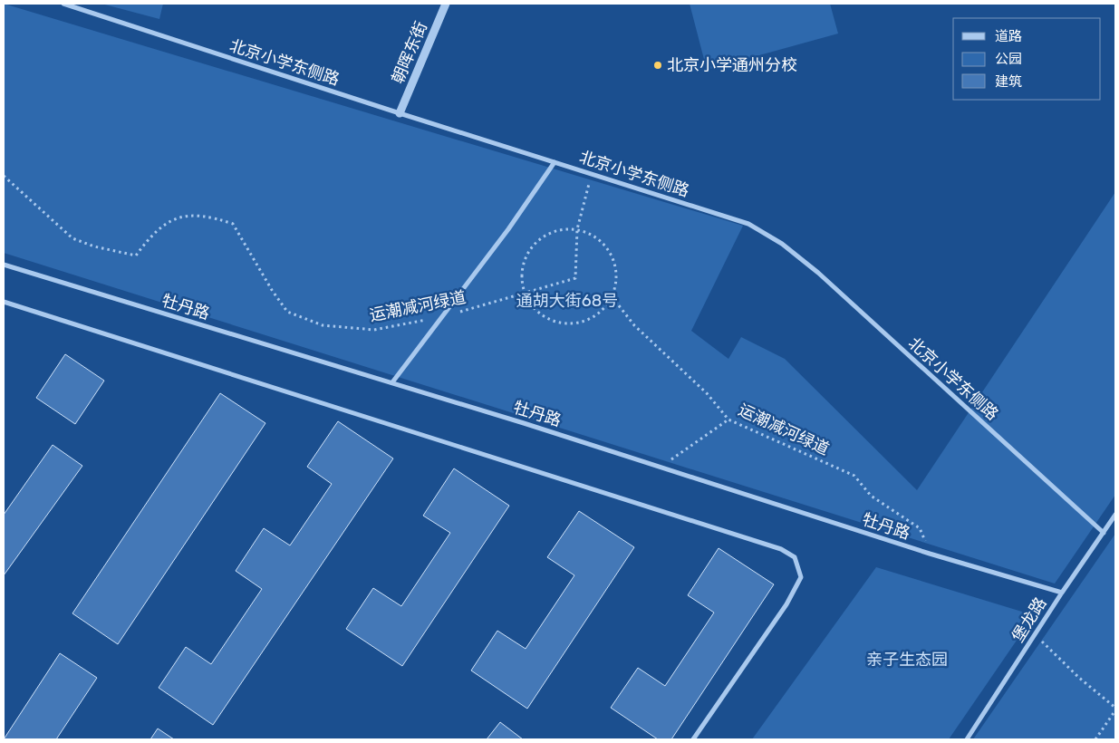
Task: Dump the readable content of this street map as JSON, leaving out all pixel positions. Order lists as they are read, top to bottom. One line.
{"streets":{"street":["朝晖东街","北京小学东侧路","牡丹路","堡龙路"],"path":["运潮减河绿道"]},"crossings":[["朝晖东街","北京小学东侧路"],["北京小学东侧路","堡龙路"],["运潮减河绿道","牡丹路"],["牡丹路","堡龙路"]],"parks":["通胡大街68号","亲子生态园"],"places":["北京小学通州分校"],"legend":["道路","公园","建筑"]}
